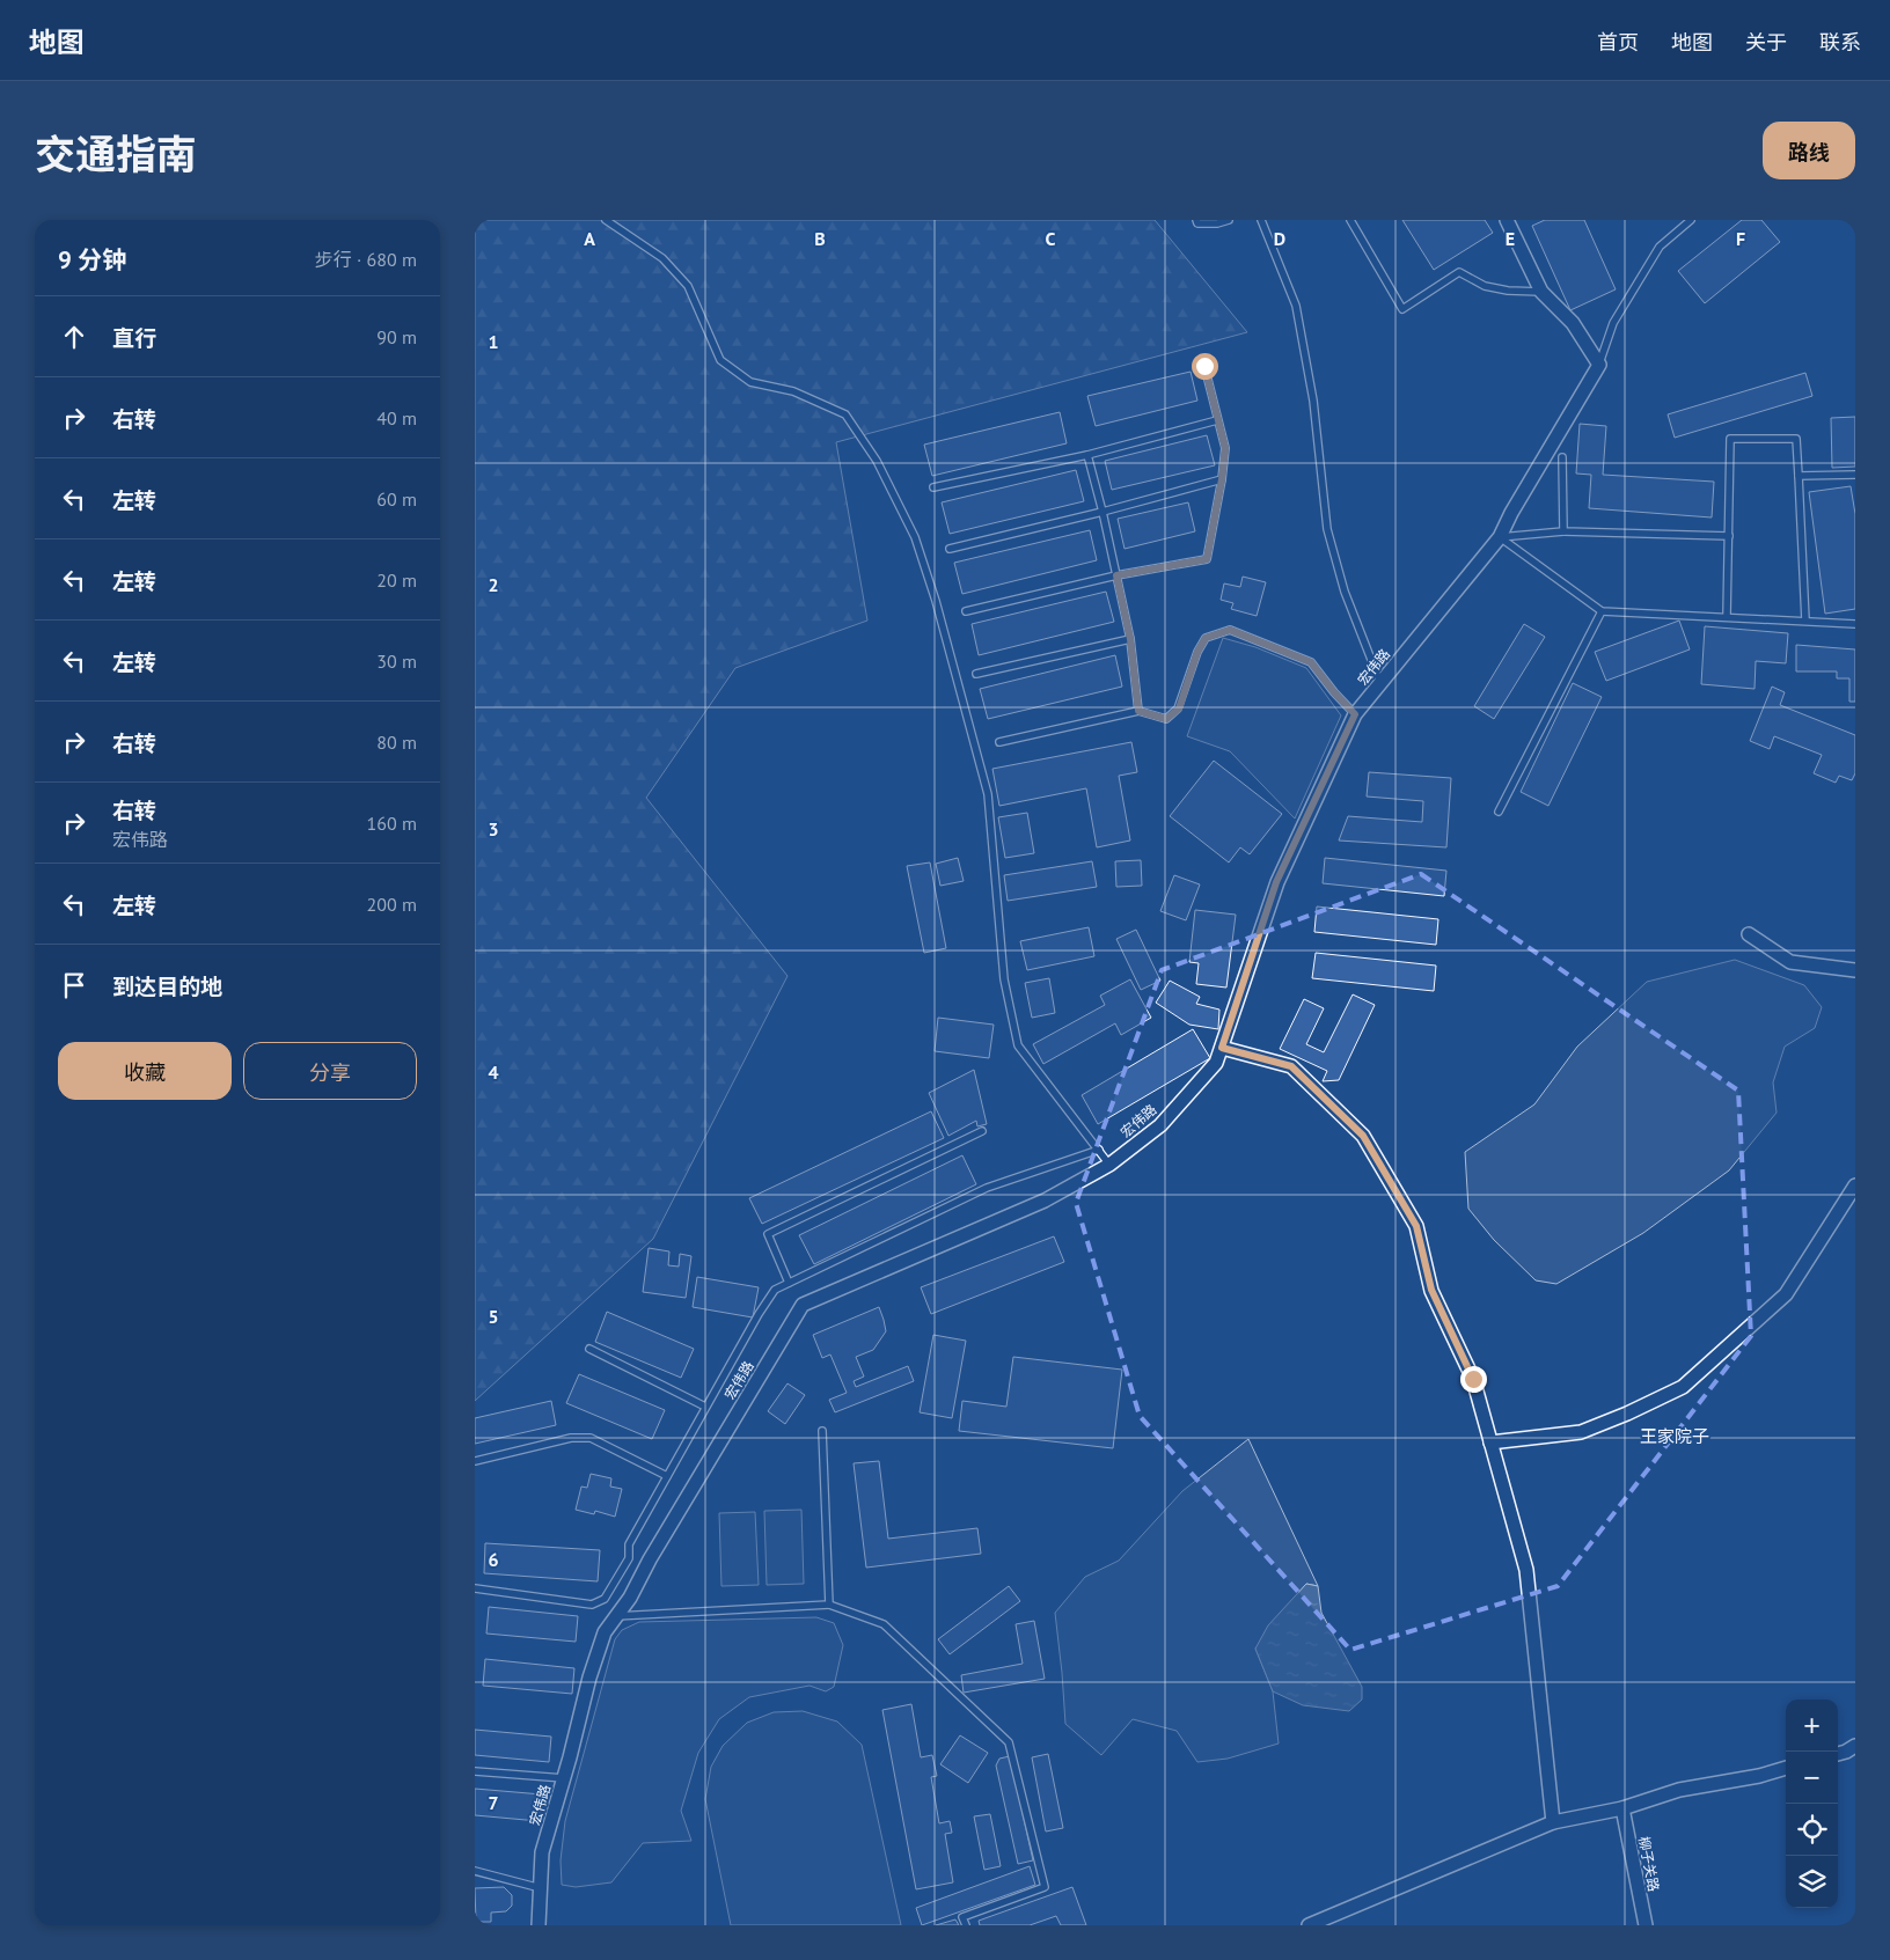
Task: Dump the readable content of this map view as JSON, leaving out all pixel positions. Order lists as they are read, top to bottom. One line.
{"streets":{"street":["宏伟路","柳子关路"]},"districts":["王家院子"],"page":{"header":"地图","nav":["首页","地图","关于","联系"],"title":"交通指南","buttons":["路线",["收藏","分享"]],"heading":["9 分钟","步行 · 680 m"],"list":[["直行","90 m"],["右转","40 m"],["左转","60 m"],["左转","20 m"],["左转","30 m"],["右转","80 m"],["右转","宏伟路","160 m"],["左转","200 m"],"到达目的地"],"map_buttons":["+","−"]},"grid":{"columns":["A","B","C","D","E","F"],"rows":["1","2","3","4","5","6","7"]}}
